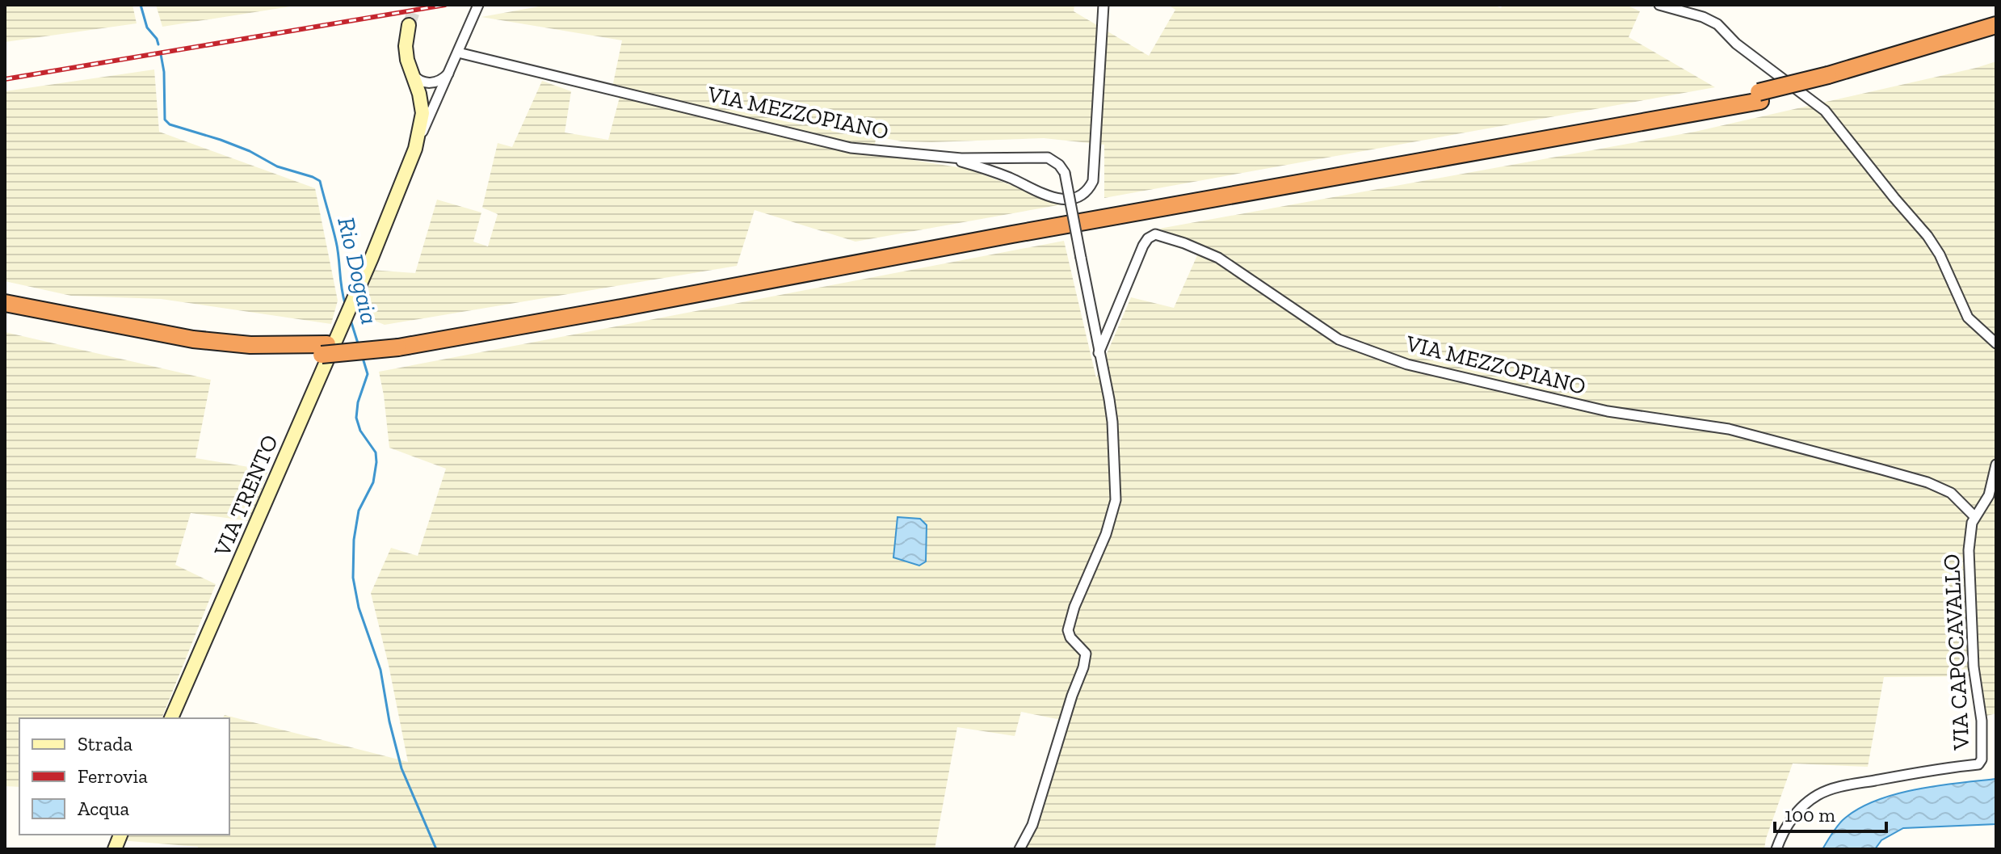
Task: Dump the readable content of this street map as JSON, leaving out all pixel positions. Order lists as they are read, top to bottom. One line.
{"streets":{"street":["VIA MEZZOPIANO","VIA TRENTO","VIA CAPOCAVALLO"]},"crossings":[["VIA MEZZOPIANO","VIA CAPOCAVALLO"]],"water":["Rio Dogaia"],"legend":["Strada","Ferrovia","Acqua"],"scale_bar":"100 m"}
